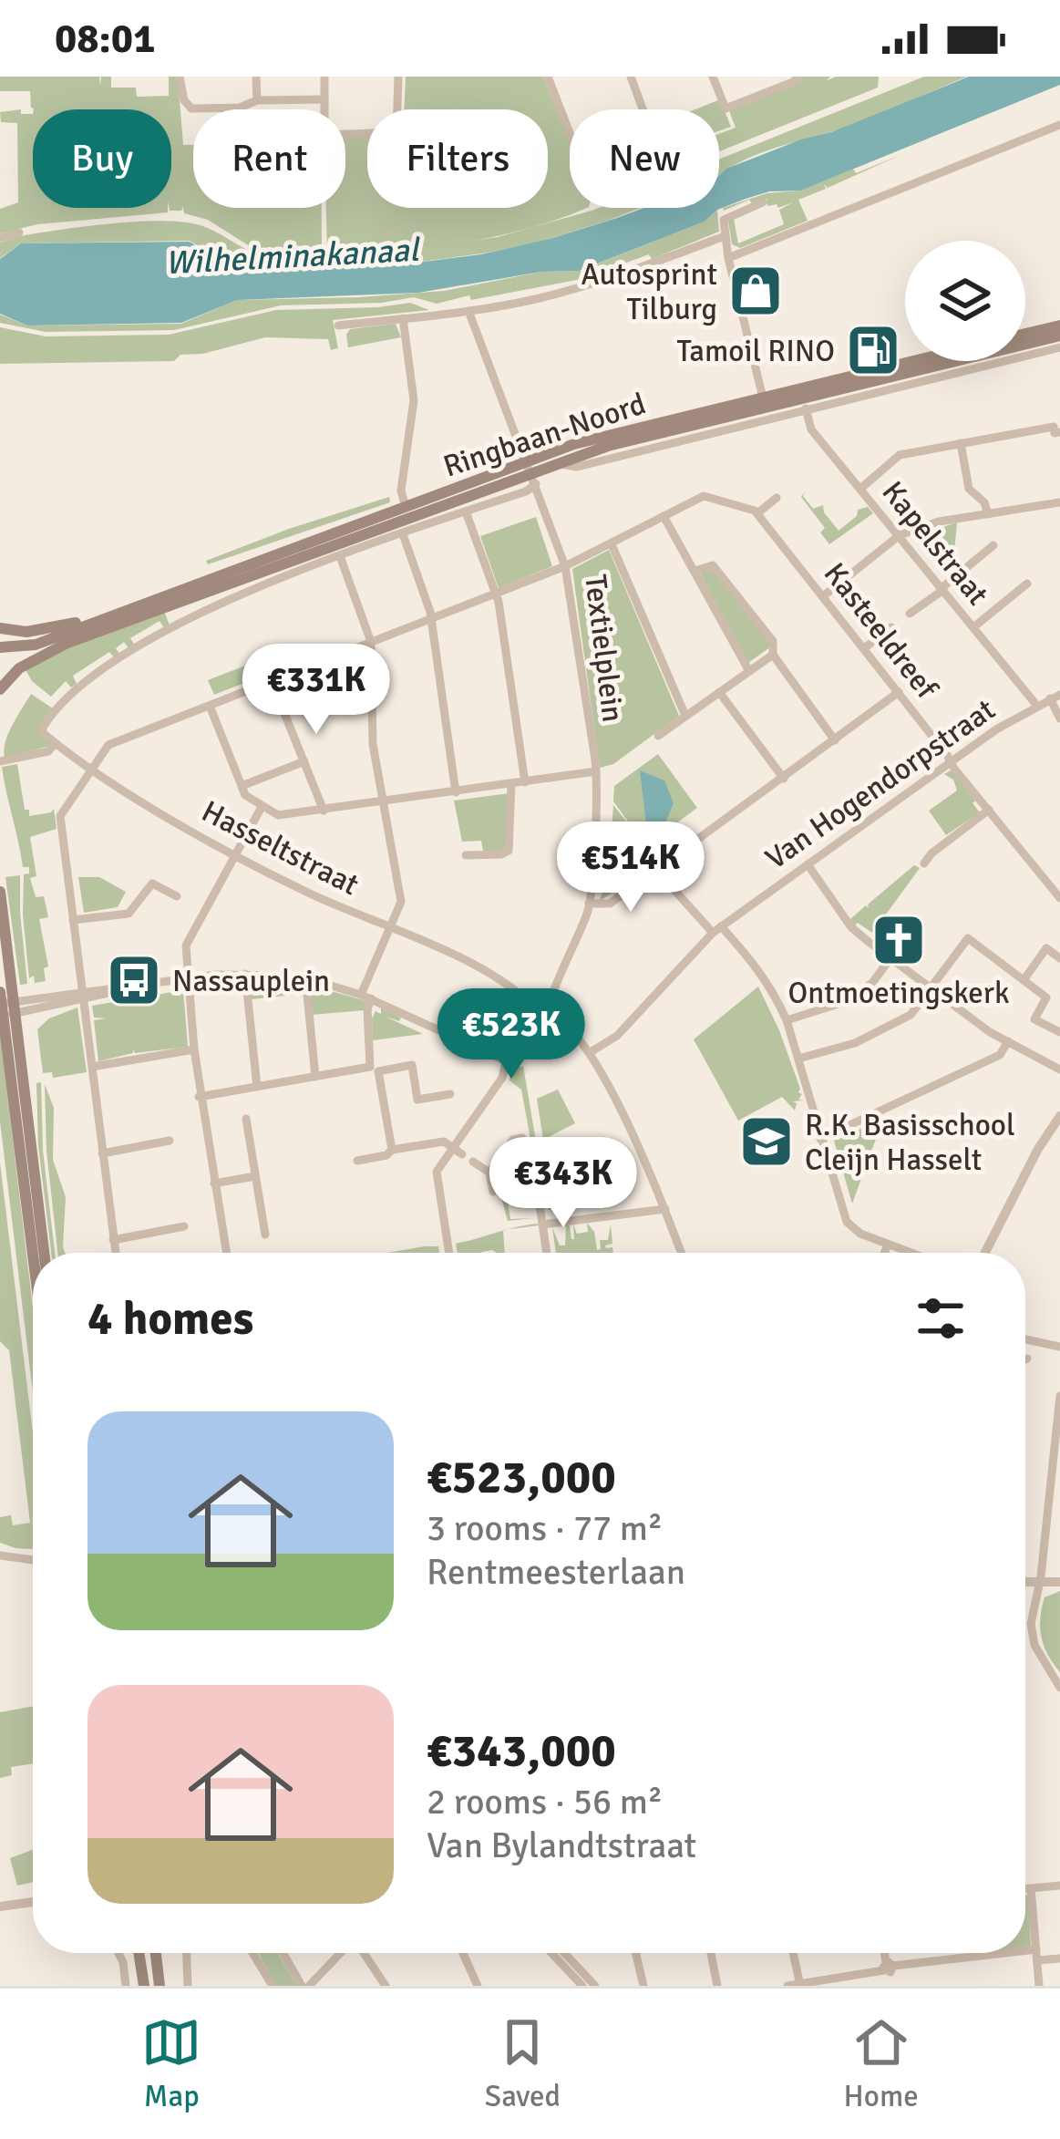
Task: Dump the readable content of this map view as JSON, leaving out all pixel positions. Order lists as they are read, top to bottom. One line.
{"streets":{"main road":["Ringbaan-Noord"],"street":["Kapelstraat","Kasteeldreef","Textielplein","Van Hogendorpstraat","Hasseltstraat"]},"crossings":[["Ringbaan-Noord","Kapelstraat"],["Ringbaan-Noord","Hasseltstraat"],["Kapelstraat","Van Hogendorpstraat"],["Kasteeldreef","Van Hogendorpstraat"],["Textielplein","Hasseltstraat"],["Van Hogendorpstraat","Hasseltstraat"]],"water":["Wilhelminakanaal"],"places":{"shop":["Autosprint Tilburg"],"fuel station":["Tamoil RINO"],"church":["Ontmoetingskerk"],"bus stop":["Nassauplein"],"school or university":["R.K. Basisschool Cleijn Hasselt"]},"page":{"status":"08:01","chip":["Buy","Rent","Filters","New"],"price":["€331K","€514K","€523K","€343K"],"heading":"4 homes","list":[{"name":"€523,000","note":"3 rooms · 77 m² · Rentmeesterlaan"},{"name":"€343,000","note":"2 rooms · 56 m² · Van Bylandtstraat"}],"tabs":["Map","Saved","Home"]}}
